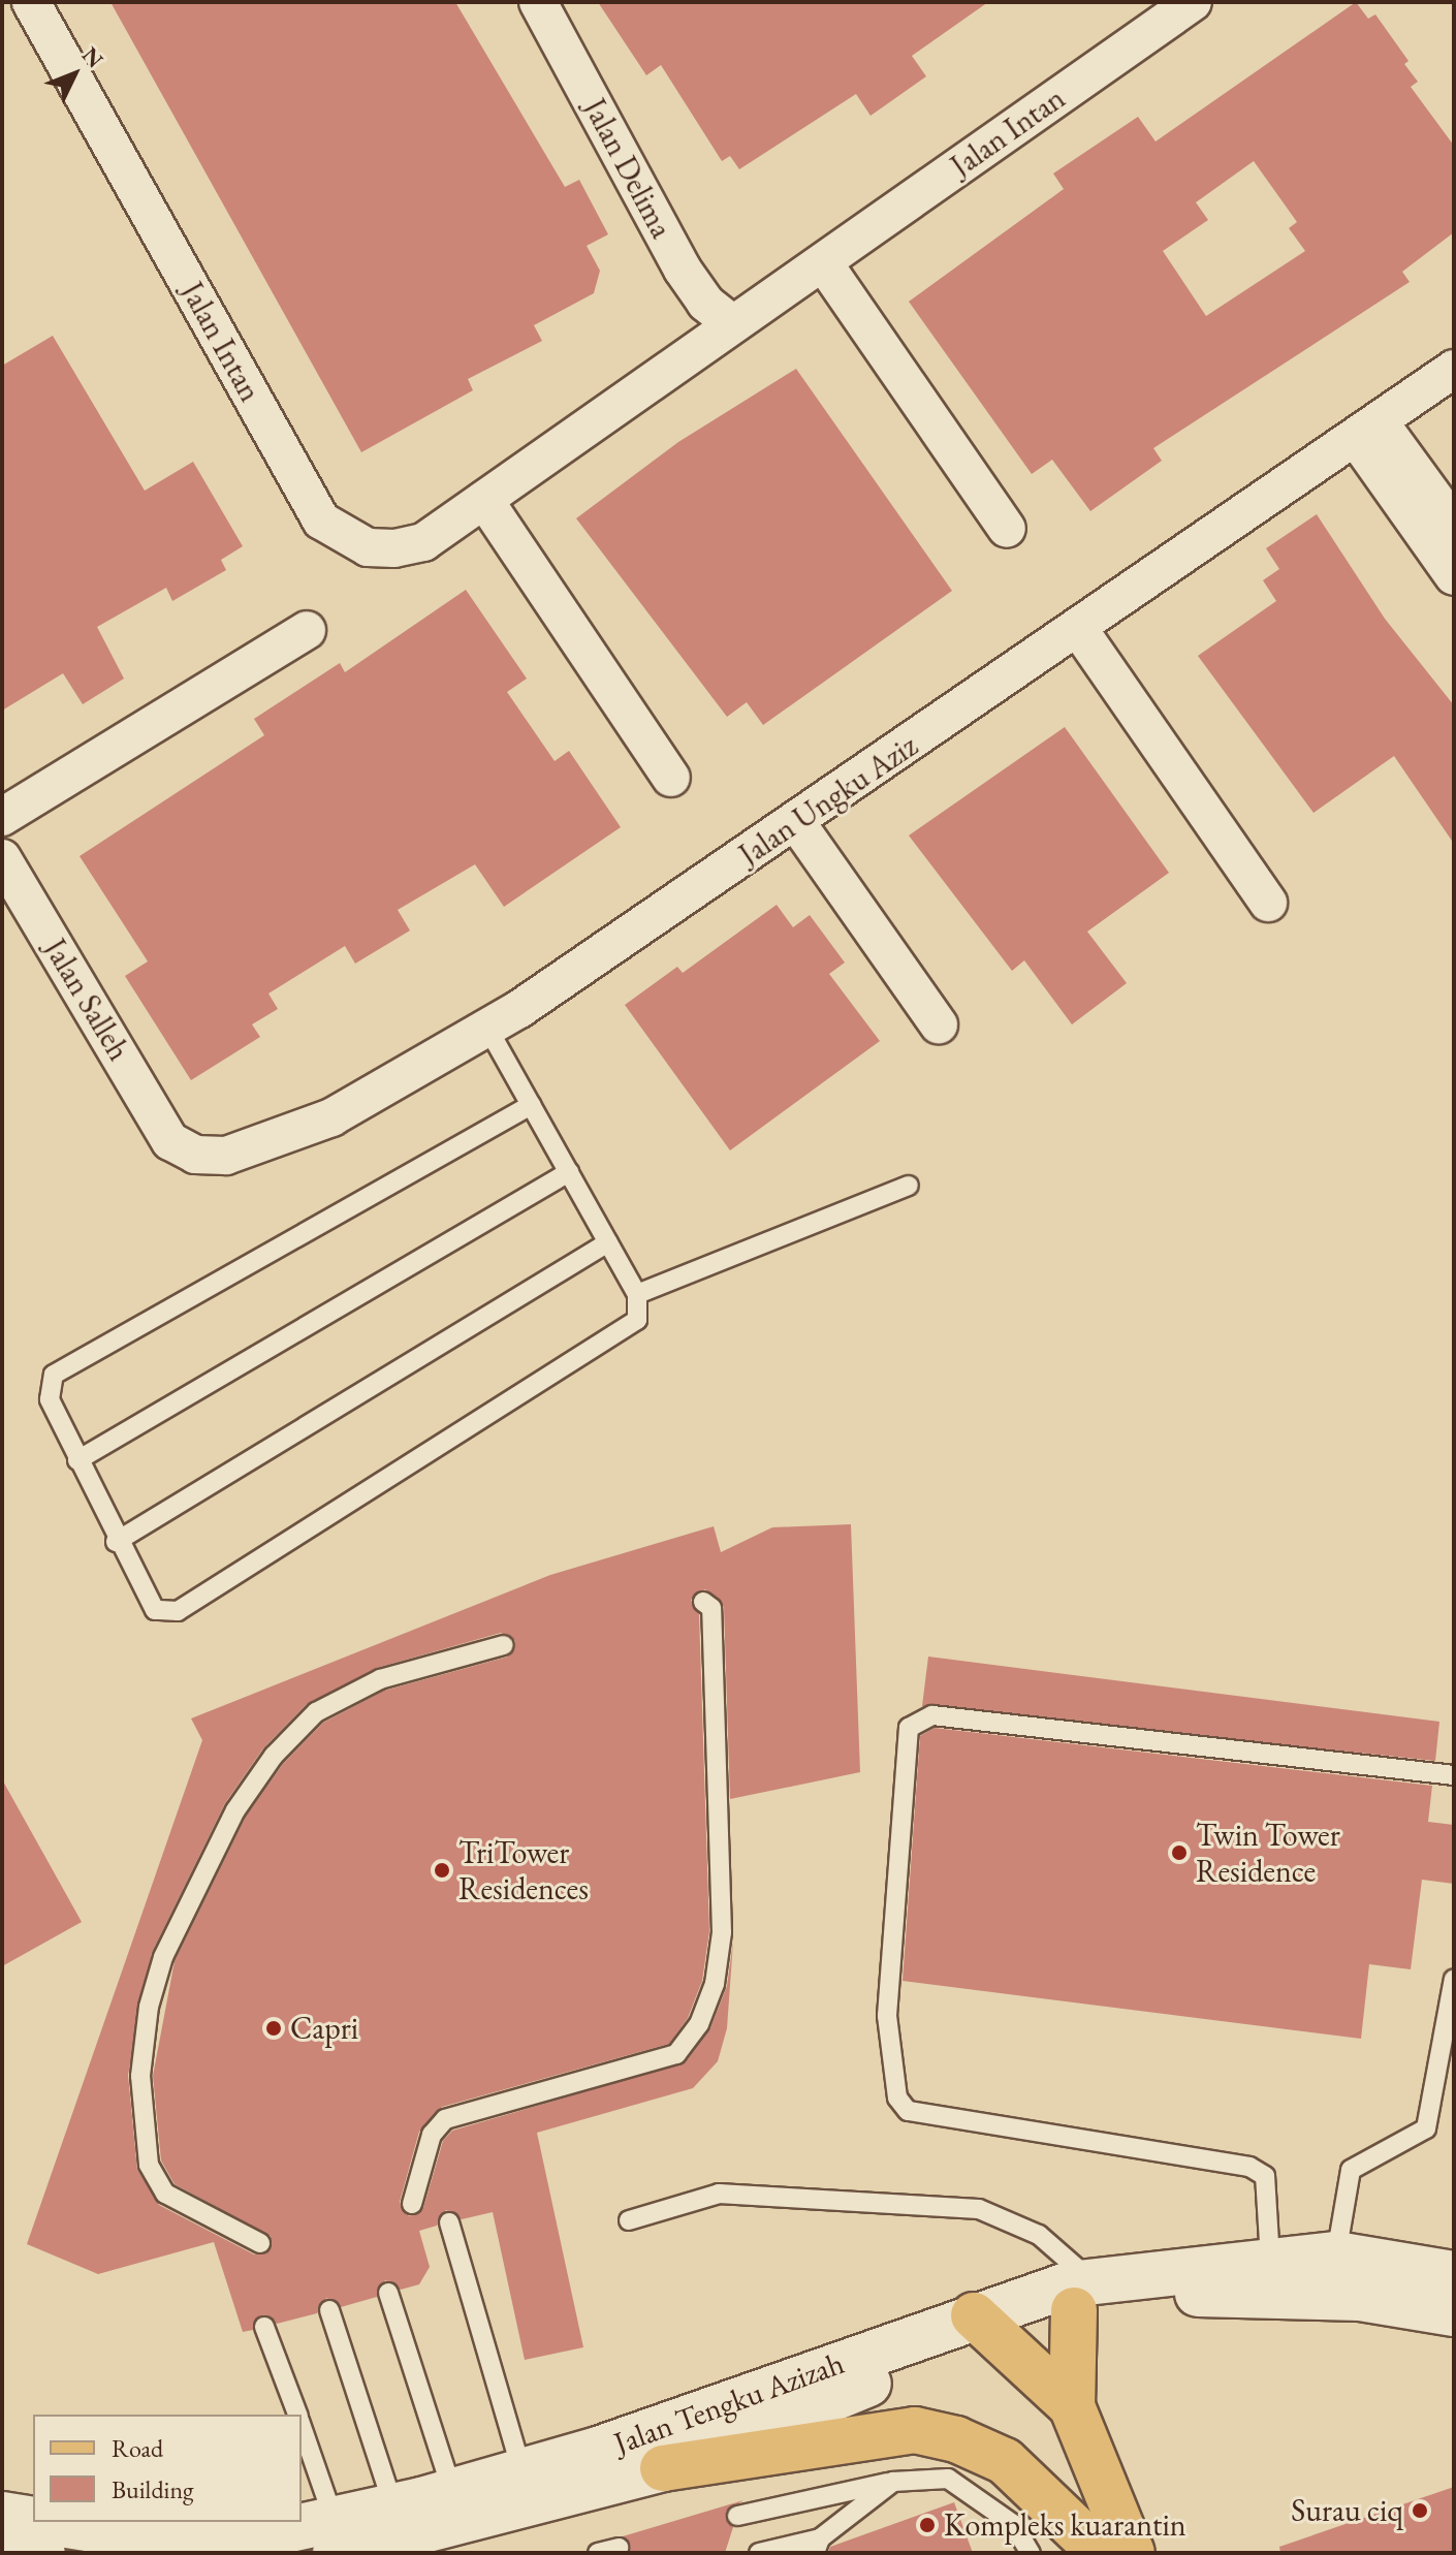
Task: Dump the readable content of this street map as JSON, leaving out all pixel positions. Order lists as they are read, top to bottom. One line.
{"streets":{"main road":["Jalan Tengku Azizah"],"street":["Jalan Intan","Jalan Delima","Jalan Ungku Aziz","Jalan Salleh"]},"crossings":[["Jalan Intan","Jalan Delima"],["Jalan Ungku Aziz","Jalan Salleh"]],"places":["Twin Tower Residence","TriTower Residences","Capri","Surau ciq","Kompleks kuarantin"],"legend":["Road","Building"],"north":"top right"}
